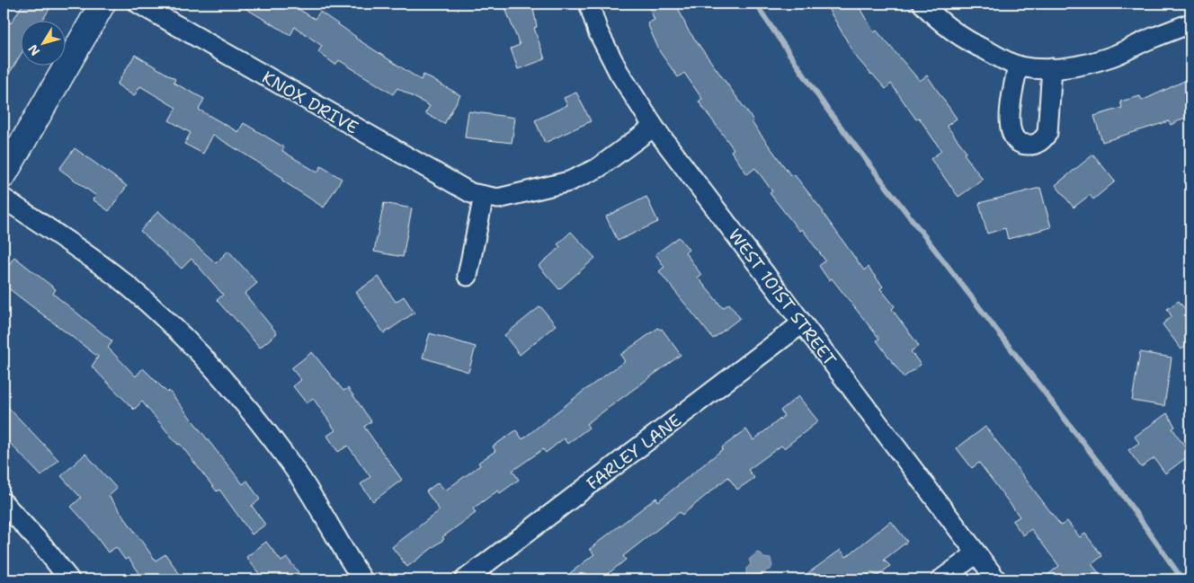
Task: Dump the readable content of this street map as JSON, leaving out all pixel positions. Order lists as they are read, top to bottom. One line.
{"streets":{"street":["KNOX DRIVE","WEST 101ST STREET","FARLEY LANE"]},"crossings":[["KNOX DRIVE","WEST 101ST STREET"],["WEST 101ST STREET","FARLEY LANE"]],"north":"bottom left"}
